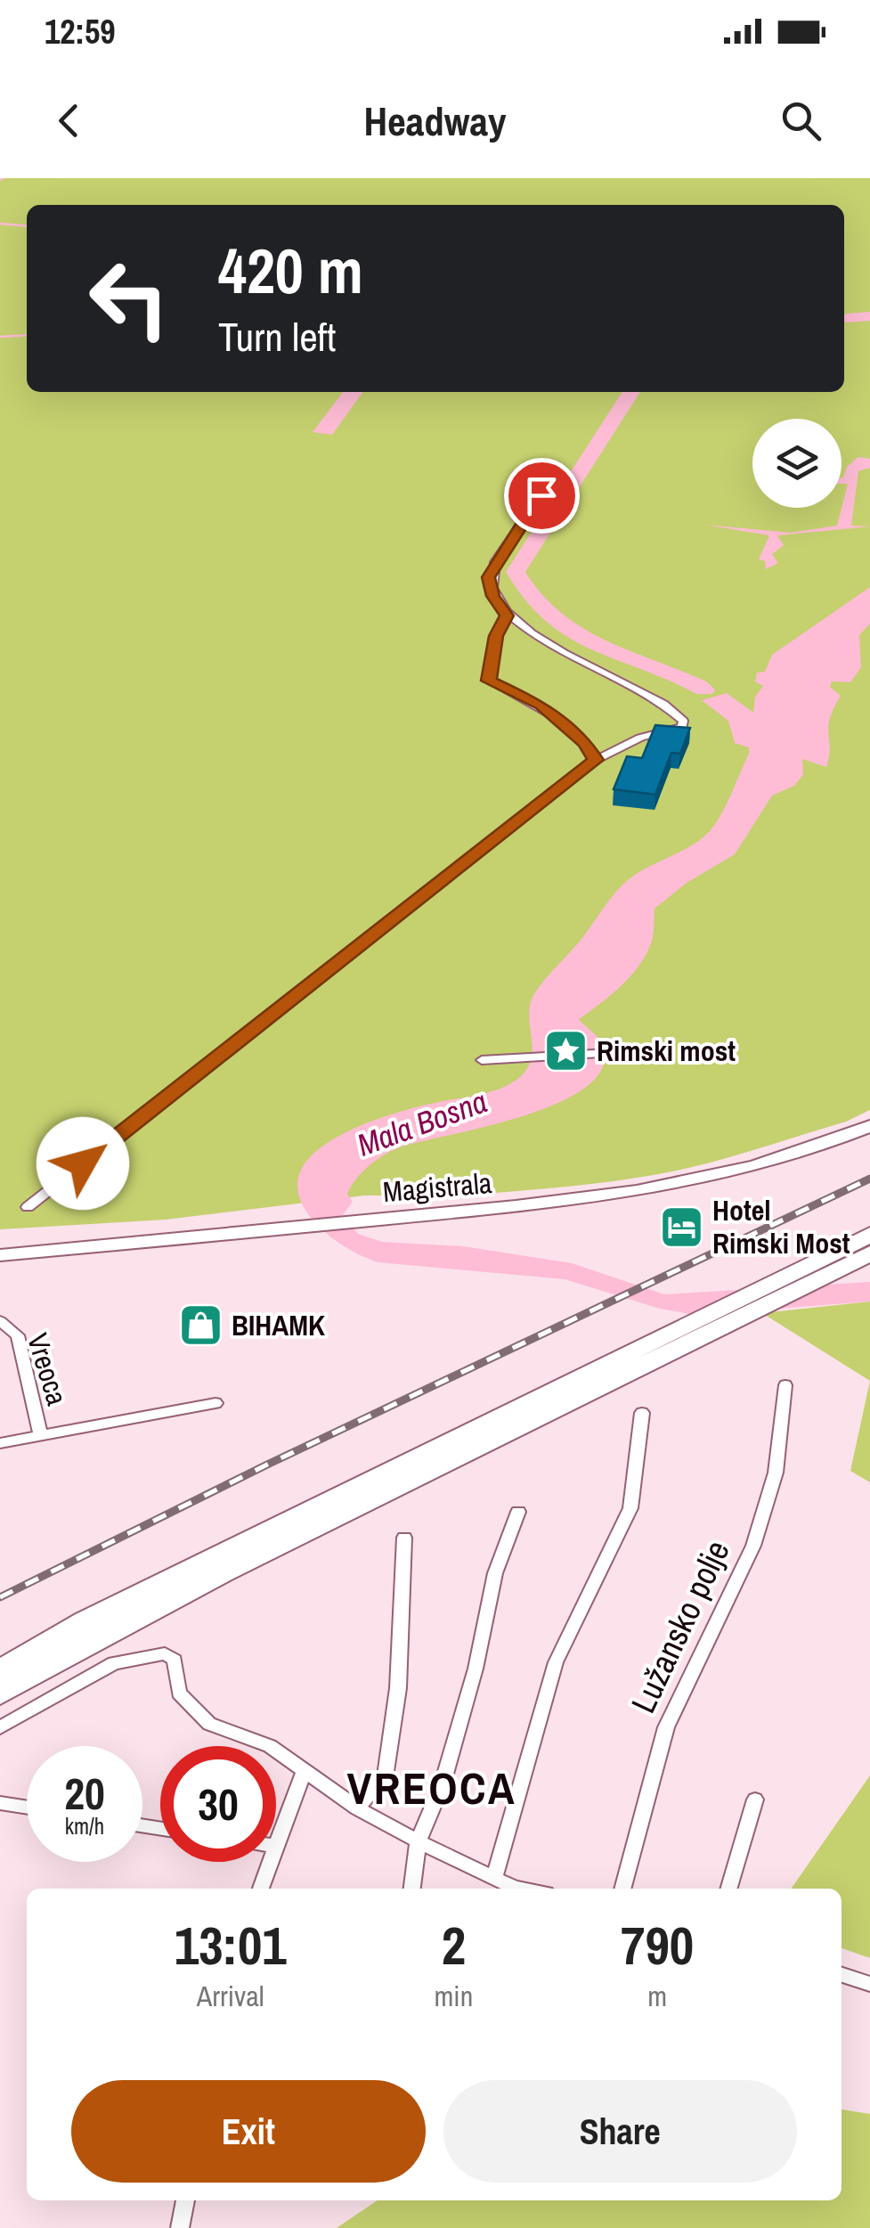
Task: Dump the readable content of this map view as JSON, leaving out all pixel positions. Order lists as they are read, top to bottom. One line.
{"streets":{"main road":["Magistrala"],"street":["Vreoca","Lužansko polje"]},"districts":["VREOCA"],"water":["Mala Bosna"],"places":{"place":["Rimski most"],"hotel":["Hotel Rimski Most"],"shop":["BIHAMK"]},"page":{"status":"12:59","header":"Headway","turn":["420 m","Turn left"],"speed":"20 km/h","limit":"30","eta":["13:01","Arrival","2","min","790","m"],"buttons":["Exit","Share"]}}
